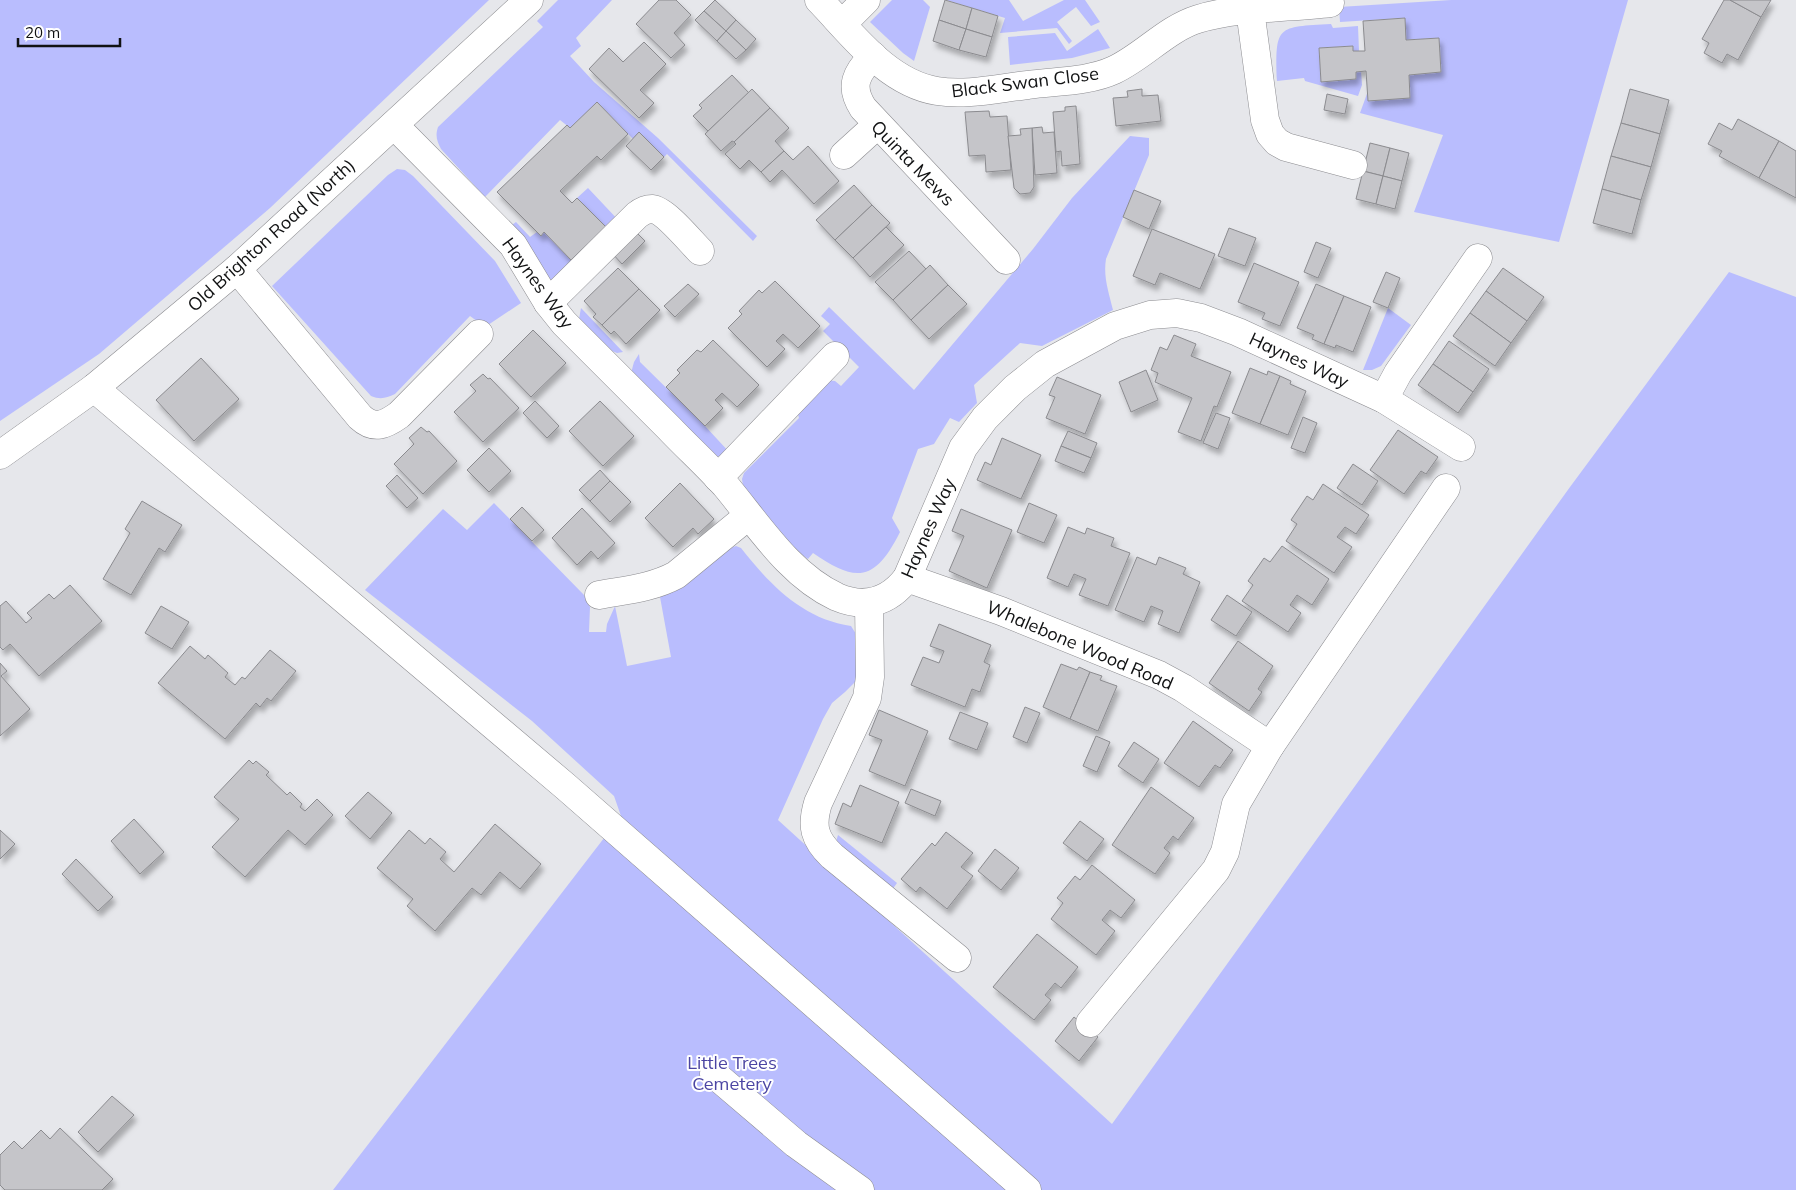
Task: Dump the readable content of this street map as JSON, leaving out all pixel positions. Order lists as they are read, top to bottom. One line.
{"streets":{"street":["Black Swan Close","Quinta Mews","Old Brighton Road (North)","Haynes Way","Whalebone Wood Road"]},"crossings":[["Black Swan Close","Quinta Mews"],["Old Brighton Road (North)","Haynes Way"],["Haynes Way","Whalebone Wood Road"]],"parks":["Little Trees Cemetery"],"scale_bar":"20 m"}
